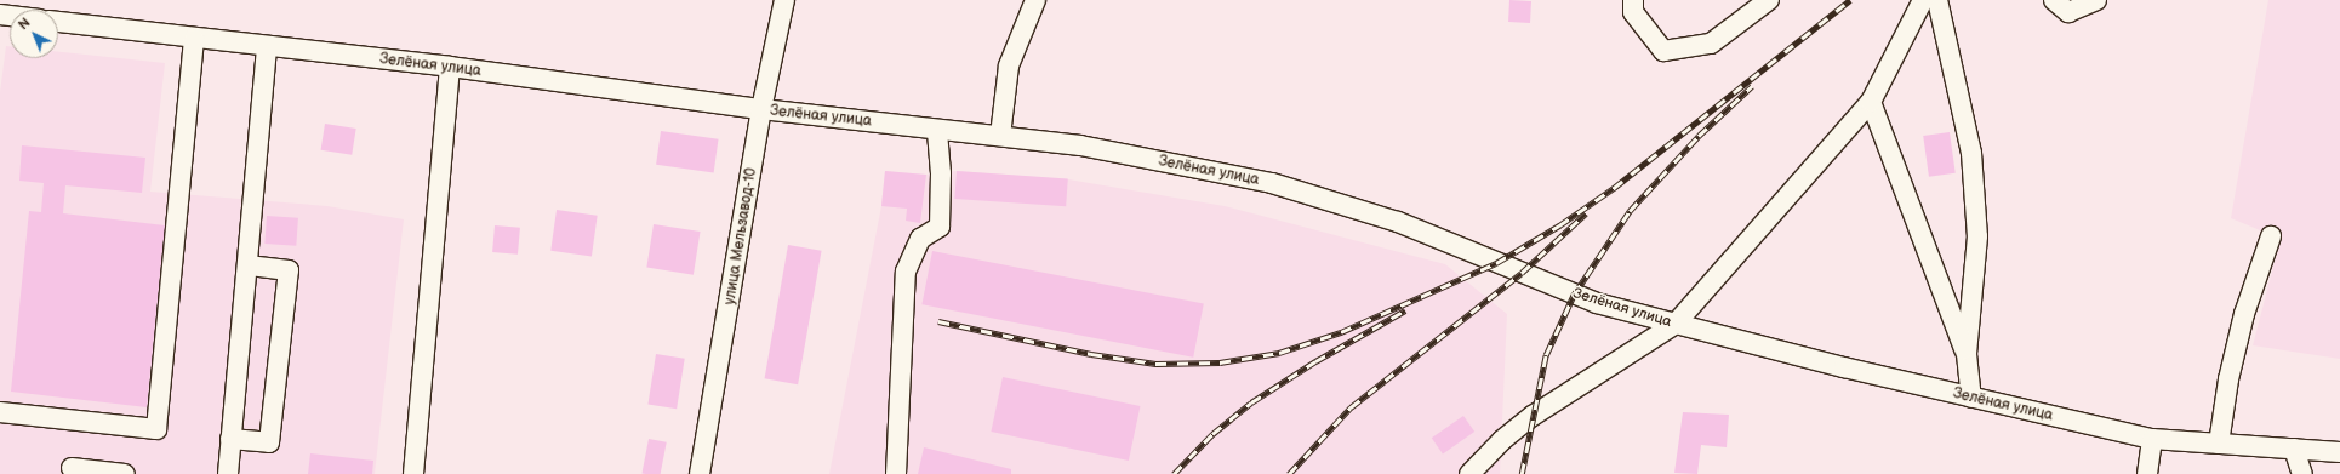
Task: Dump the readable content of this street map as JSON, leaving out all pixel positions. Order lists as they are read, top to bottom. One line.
{"streets":{"street":["Зелёная улица","улица Мельзавод-10"]},"crossings":[["Зелёная улица","улица Мельзавод-10"]],"north":"top left"}
